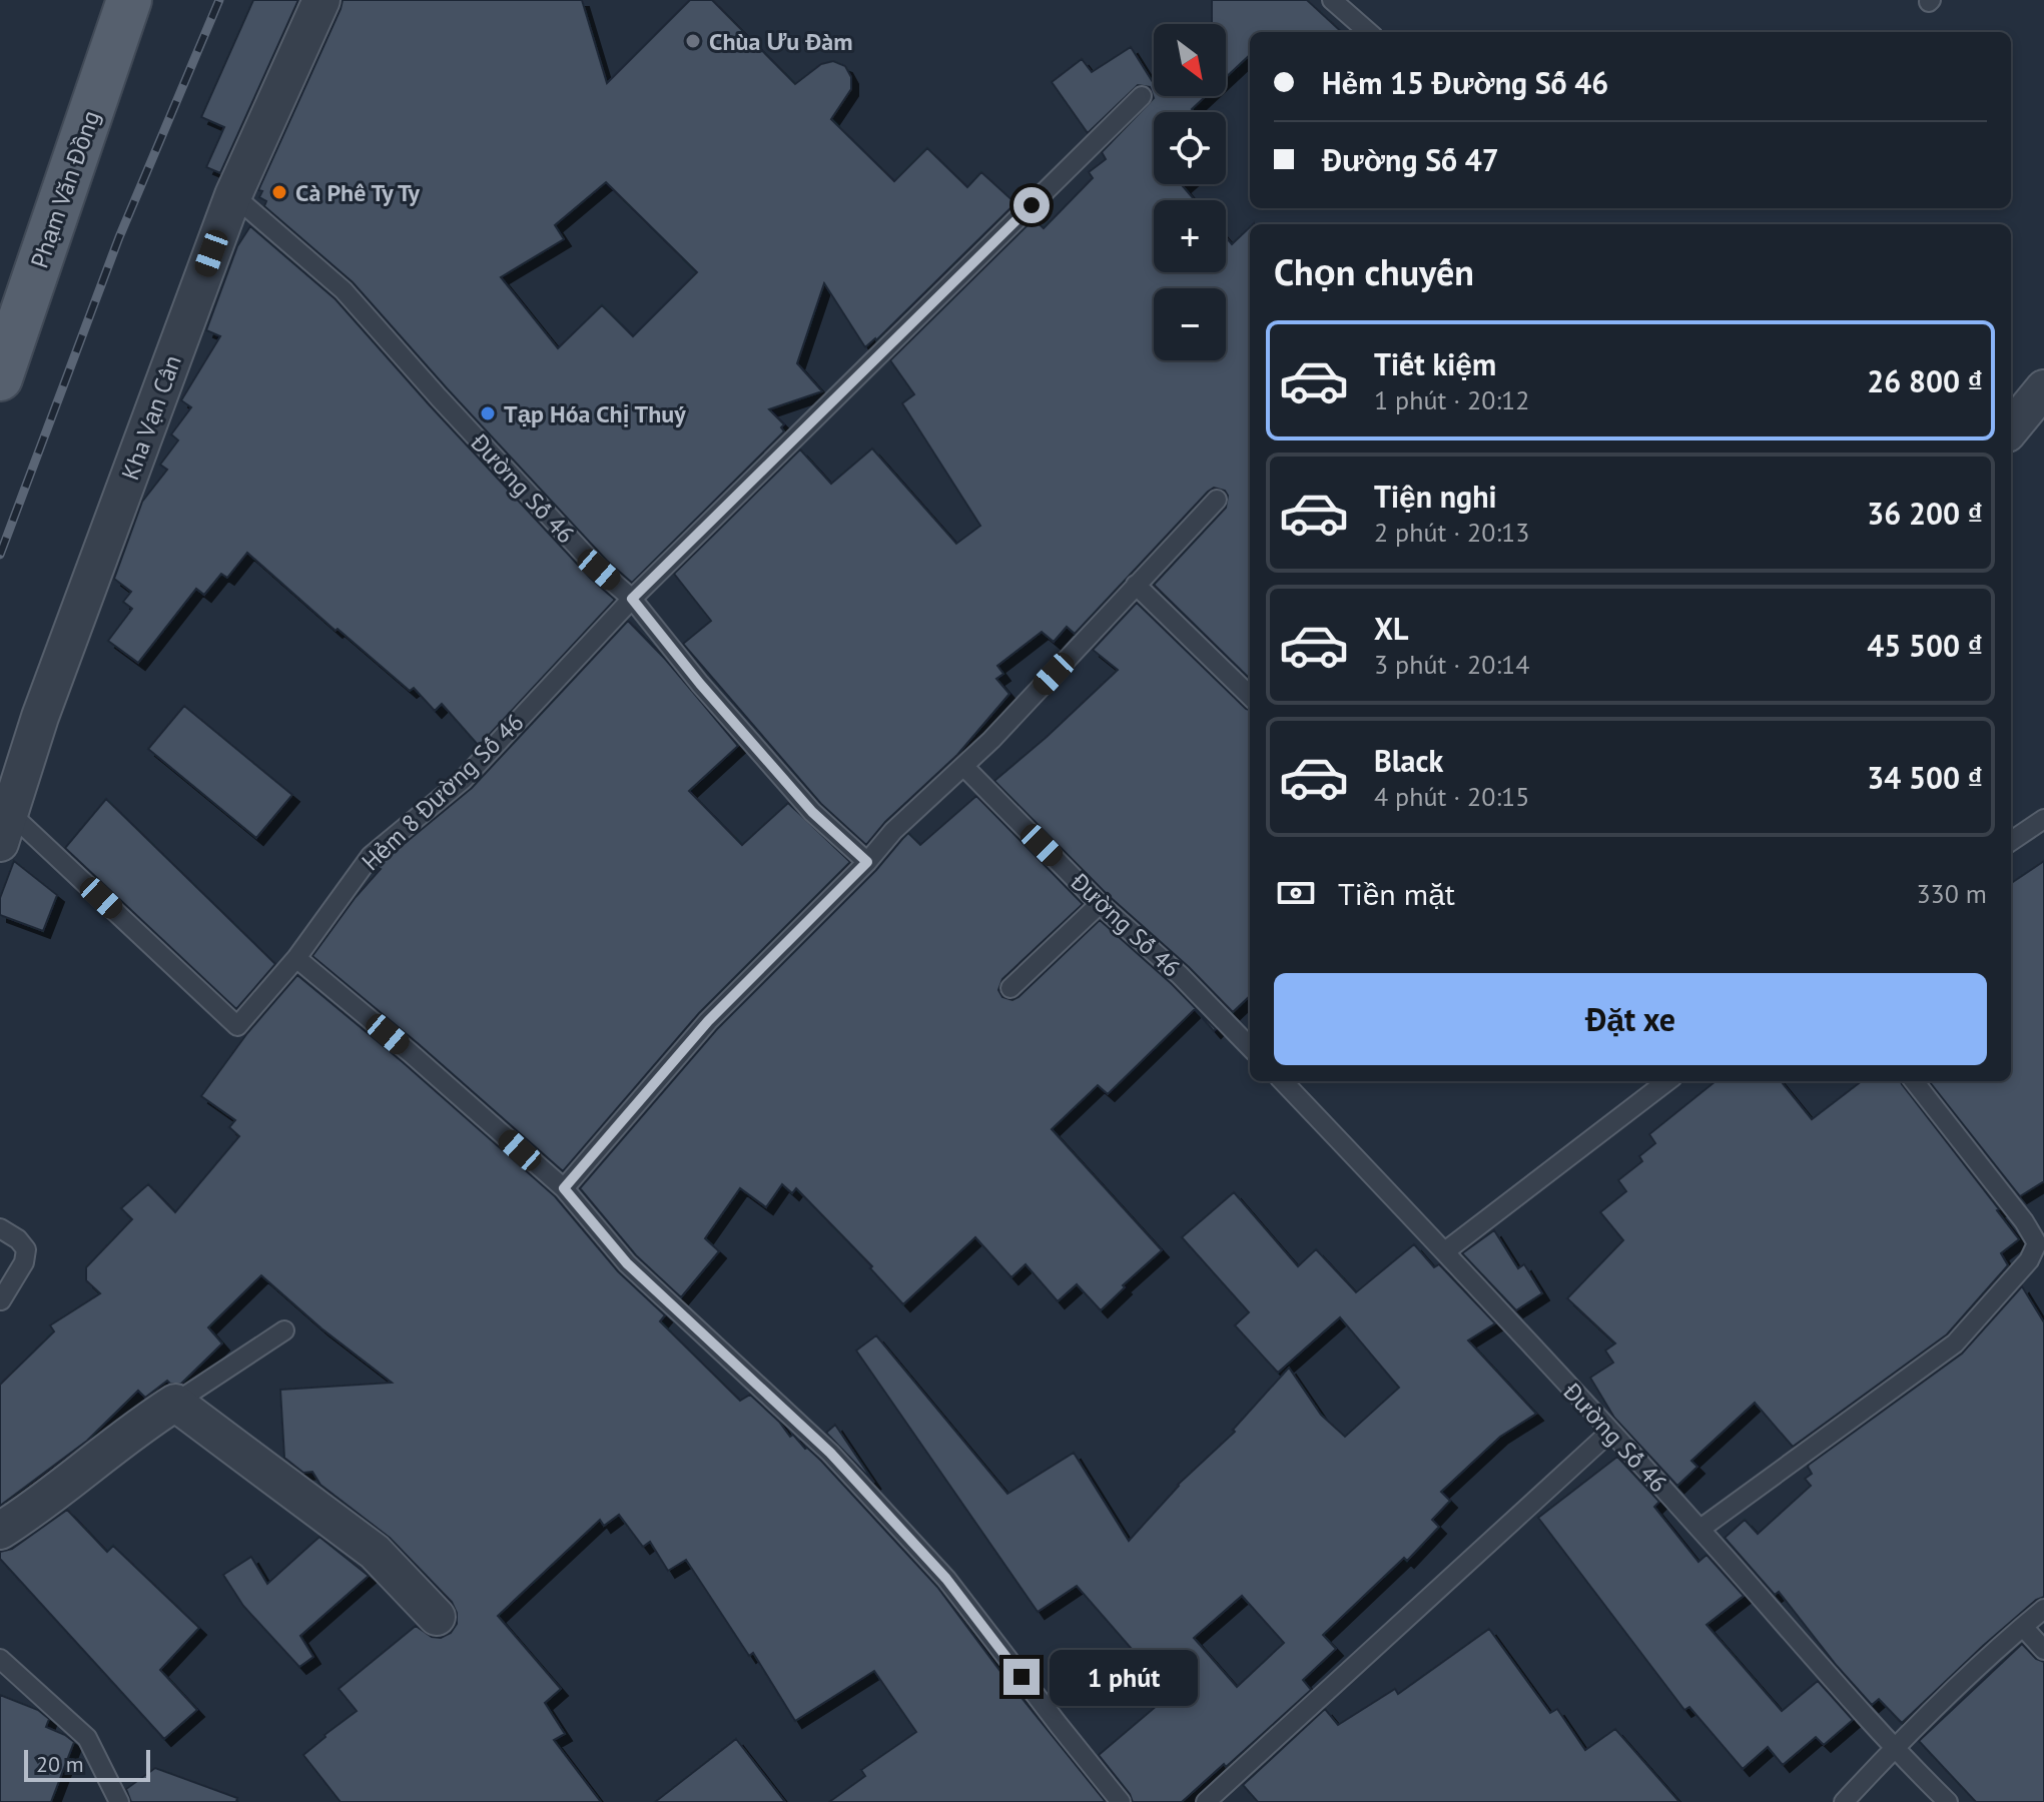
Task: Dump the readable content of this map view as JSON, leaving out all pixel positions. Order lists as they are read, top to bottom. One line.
{"streets":{"main road":["Phạm Văn Đồng"],"street":["Kha Vạn Cân"],"lane":["Đường Số 46","Hẻm 8 Đường Số 46"]},"crossings":[["Kha Vạn Cân","Đường Số 46"],["Kha Vạn Cân","Hẻm 8 Đường Số 46"],["Đường Số 46","Hẻm 8 Đường Số 46"]],"places":["Chùa Ưu Đàm","Cà Phê Ty Ty","Tạp Hóa Chị Thuý"],"scale_bar":"20 m","north":"bottom right","page":{"map_buttons":["+","−"],"banner":["Hẻm 15 Đường Số 46","Đường Số 47"],"heading":"Chọn chuyến","list":[{"name":"Tiết kiệm","note":"1 phút · 20:12","value":"26 800 ₫"},{"name":"Tiện nghi","note":"2 phút · 20:13","value":"36 200 ₫"},{"name":"XL","note":"3 phút · 20:14","value":"45 500 ₫"},{"name":"Black","note":"4 phút · 20:15","value":"34 500 ₫"}],"pay":["Tiền mặt","330 m"],"buttons":"Đặt xe","bubble":"1 phút","scale":"20 m"}}
